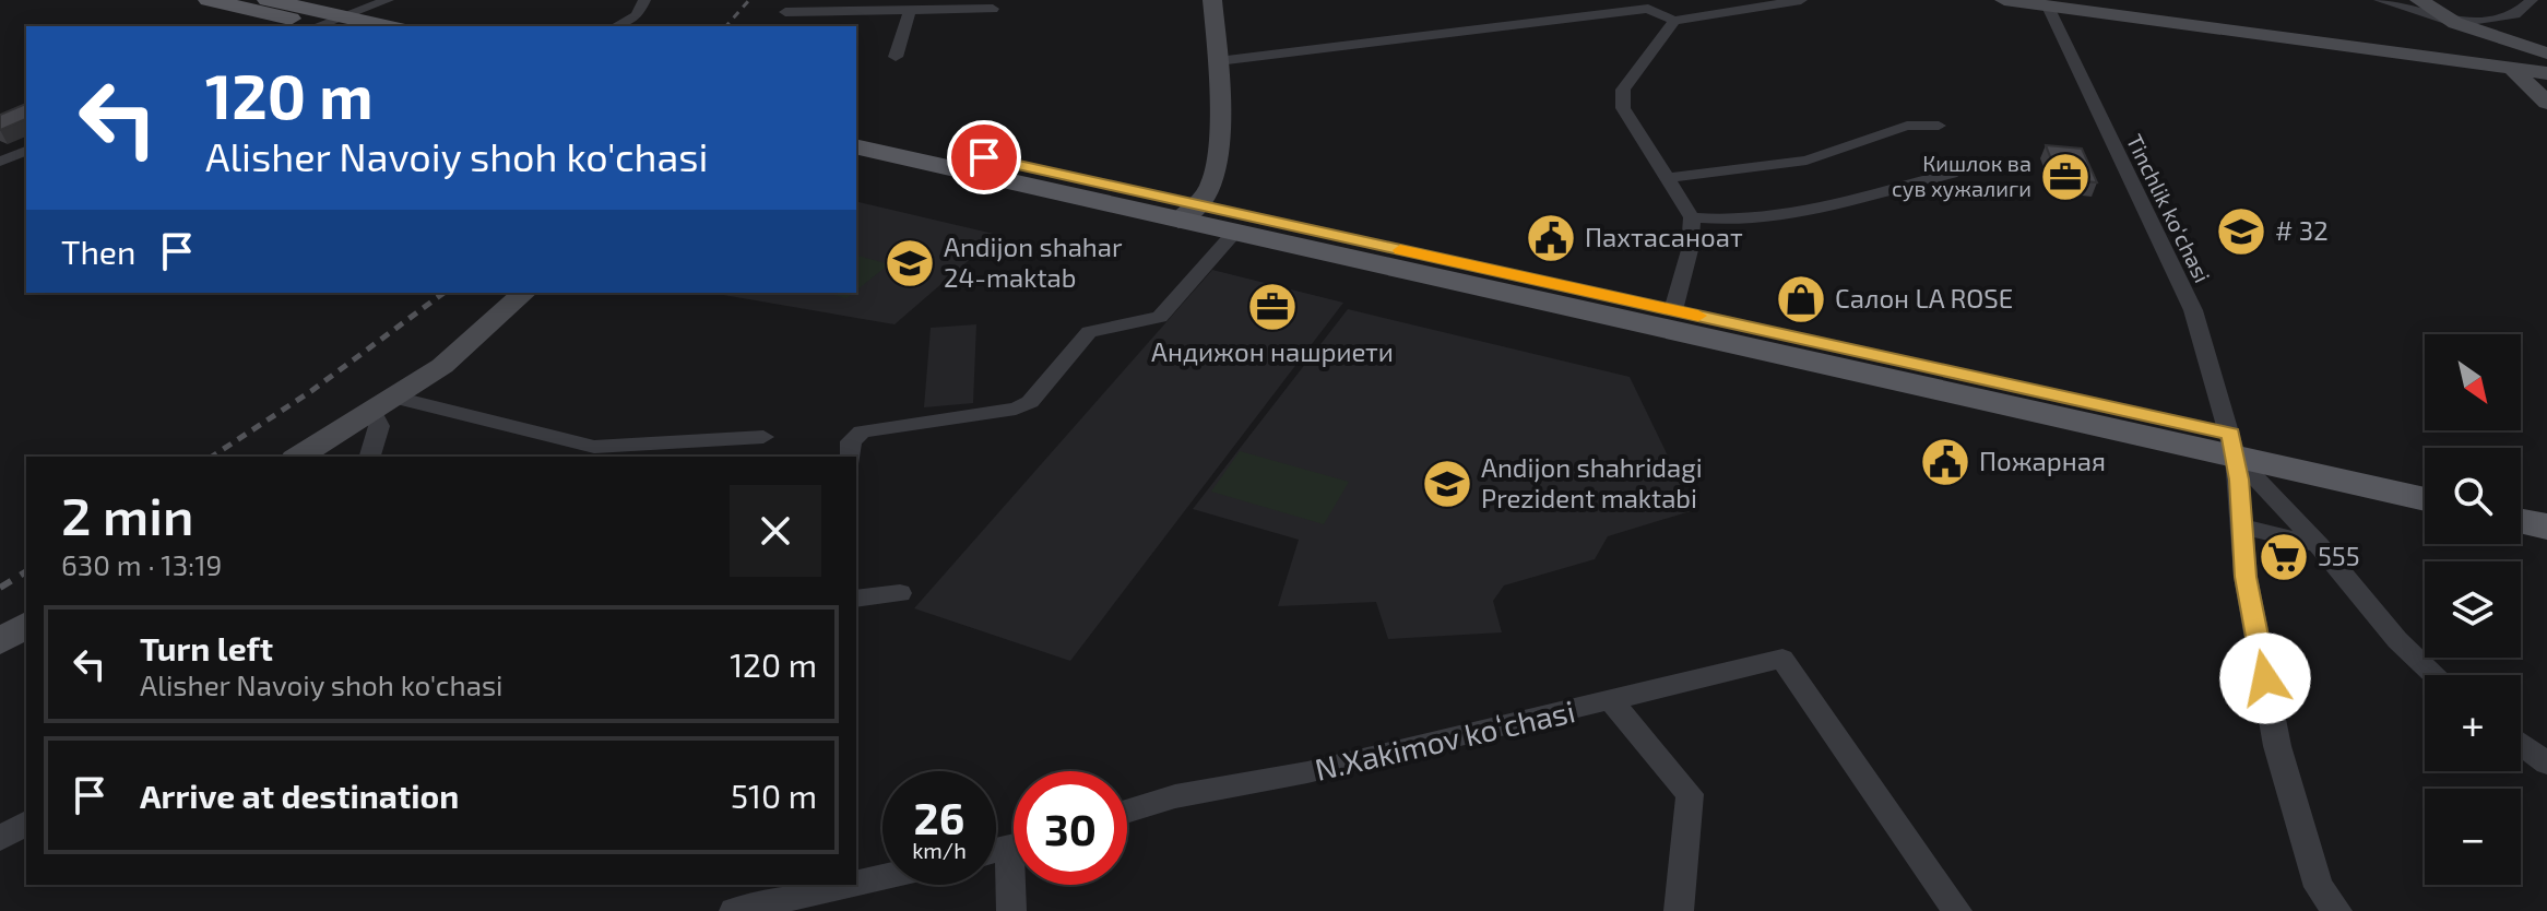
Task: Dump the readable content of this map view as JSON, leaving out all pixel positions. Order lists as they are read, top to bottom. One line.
{"streets":{"street":["Tinchlik kо‘chasi","N.Xakimov koʻchasi"]},"places":{"office":["Кишлок ва сув хужалиги","Андижон нашриети"],"school or university":["# 32","Andijon shahar 24-maktab","Andijon shahridagi Prezident maktabi"],"public building":["Пахтасаноат","Пожарная"],"shop":["Салон LA ROSE"],"supermarket":["555"]},"north":"bottom right","page":{"turn":["120 m","Alisher Navoiy shoh ko'chasi"],"then":"Then","map_buttons":["+","−"],"heading":["2 min","630 m · 13:19"],"list":[{"name":"Turn left","note":"Alisher Navoiy shoh ko'chasi","value":"120 m"},{"name":"Arrive at destination","value":"510 m"}],"speed":"26 km/h","limit":"30"}}
